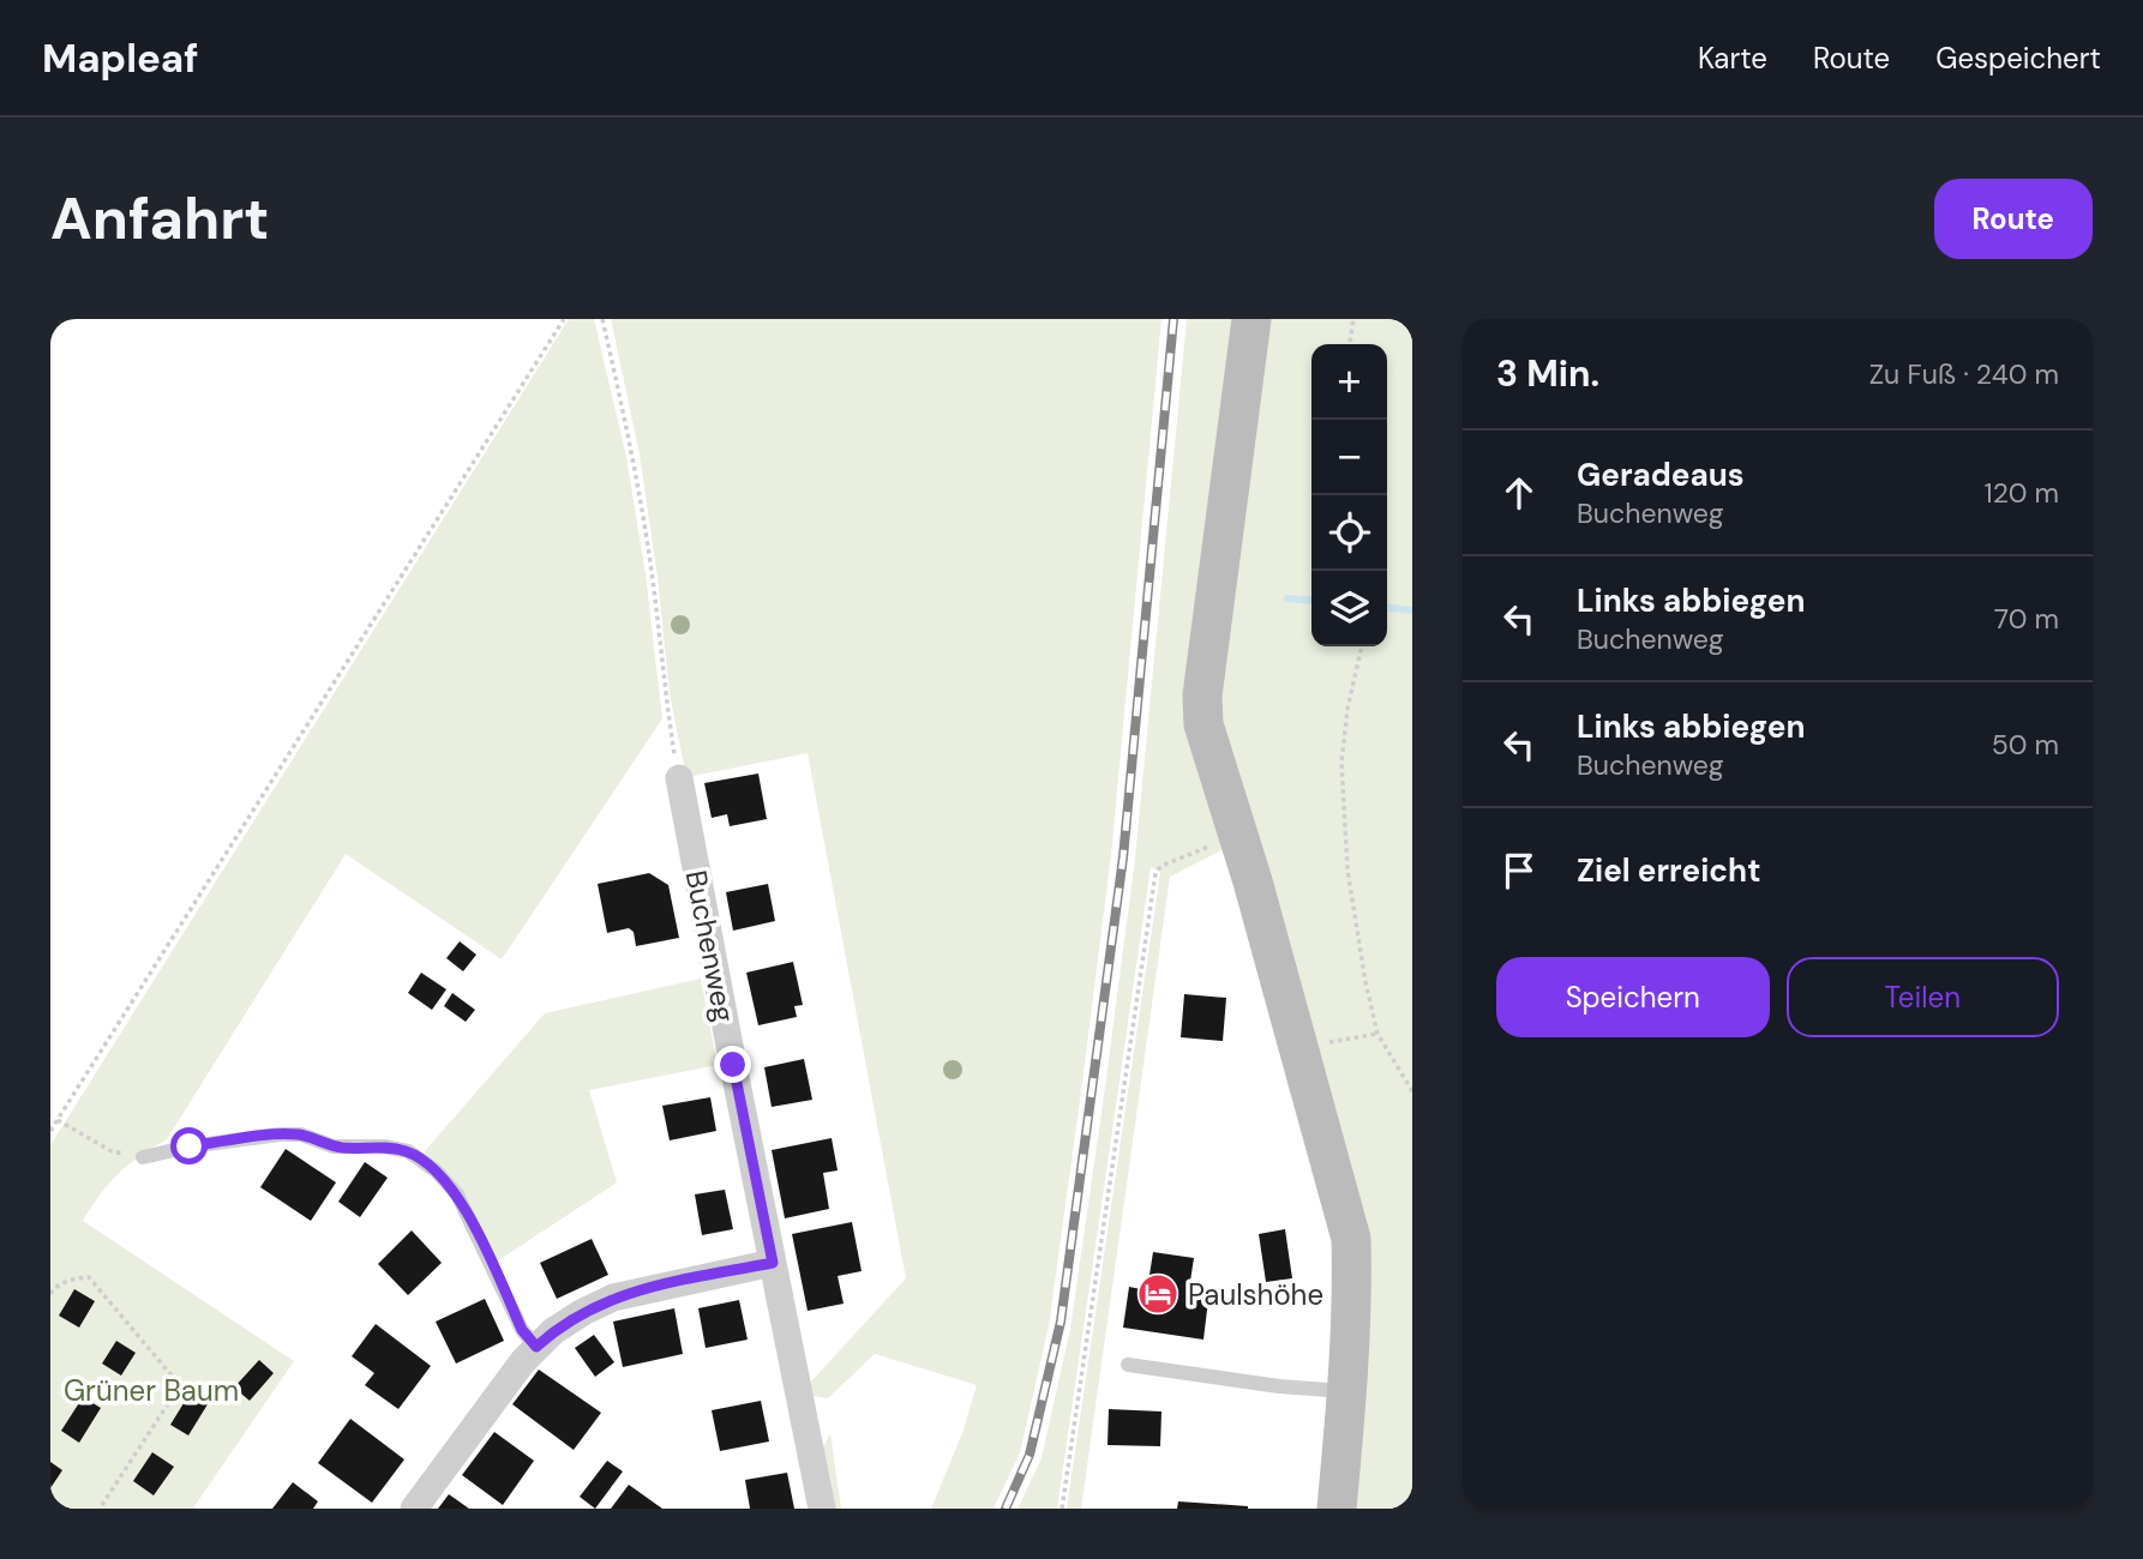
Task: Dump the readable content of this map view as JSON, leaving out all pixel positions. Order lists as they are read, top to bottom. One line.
{"streets":{"street":["Buchenweg"]},"parks":["Grüner Baum"],"places":{"hotel":["Paulshöhe"]},"page":{"header":"Mapleaf","nav":["Karte","Route","Gespeichert"],"buttons":["Route",["Speichern","Teilen"]],"title":"Anfahrt","heading":["3 Min.","Zu Fuß · 240 m"],"map_buttons":["+","−"],"list":[["Geradeaus","Buchenweg","120 m"],["Links abbiegen","Buchenweg","70 m"],["Links abbiegen","Buchenweg","50 m"],"Ziel erreicht"]}}
